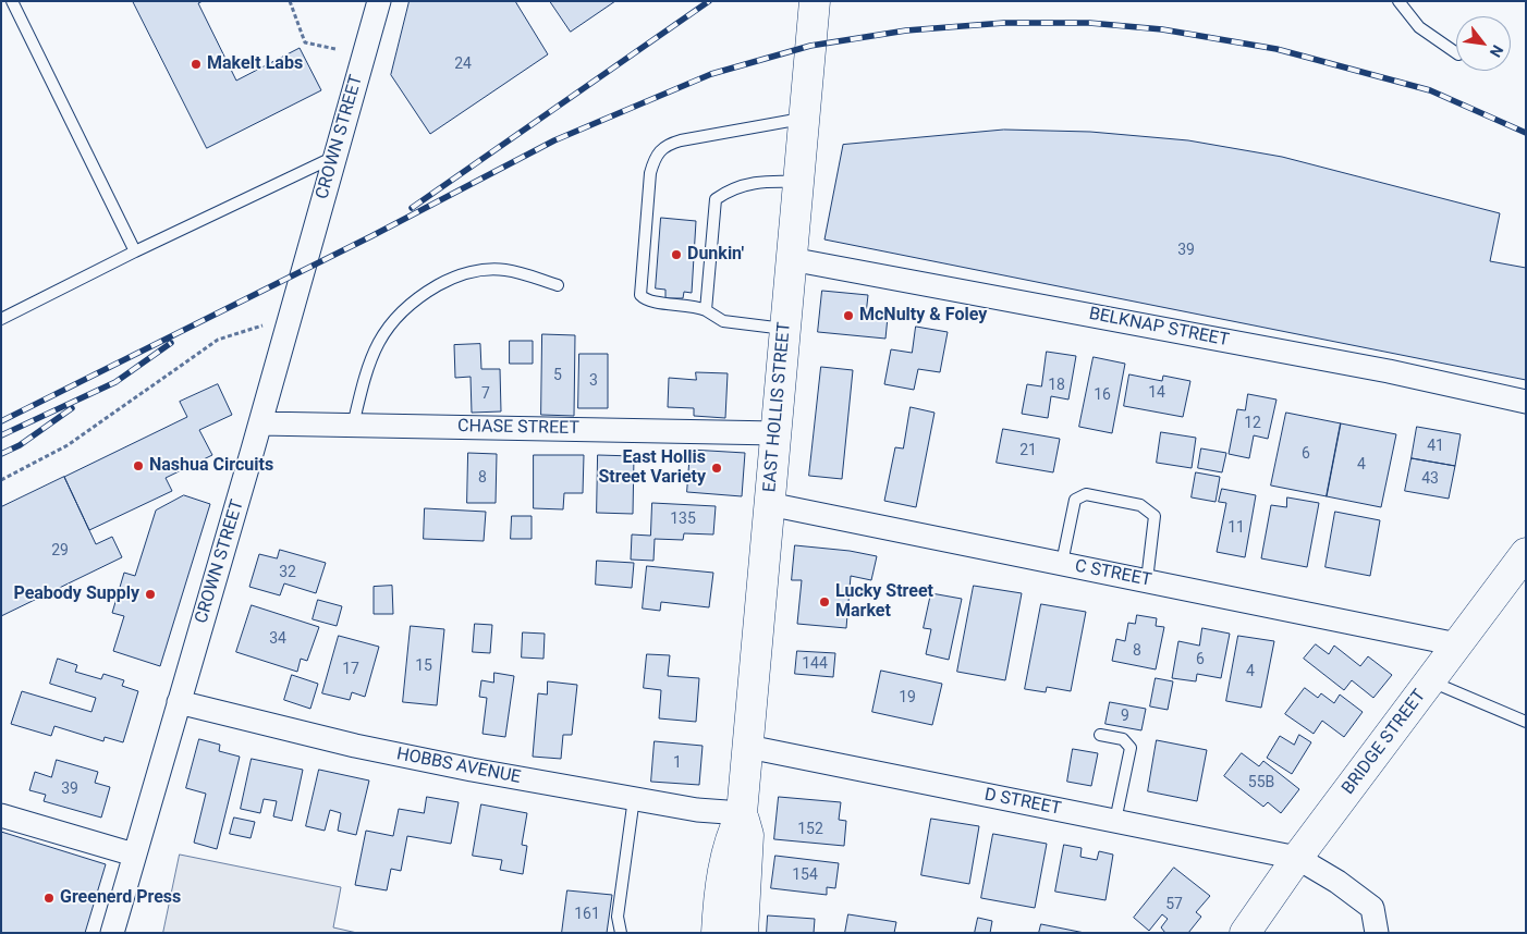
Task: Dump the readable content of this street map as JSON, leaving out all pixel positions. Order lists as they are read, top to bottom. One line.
{"streets":{"main road":["EAST HOLLIS STREET","BRIDGE STREET"],"street":["CROWN STREET","BELKNAP STREET","CHASE STREET","C STREET","HOBBS AVENUE","D STREET"]},"crossings":[["CROWN STREET","CHASE STREET"],["CROWN STREET","HOBBS AVENUE"],["BELKNAP STREET","EAST HOLLIS STREET"],["EAST HOLLIS STREET","CHASE STREET"],["EAST HOLLIS STREET","C STREET"],["EAST HOLLIS STREET","HOBBS AVENUE"],["EAST HOLLIS STREET","D STREET"],["C STREET","BRIDGE STREET"],["BRIDGE STREET","D STREET"]],"places":["MakeIt Labs","Dunkin'","McNulty & Foley","Nashua Circuits","East Hollis Street Variety","Peabody Supply","Lucky Street Market","Greenerd Press"],"house_numbers":["24","39","5","3","18","14","7","16","12","41","21","6","4","8","43","135","11","29","32","34","8","6","144","15","17","4","19","9","1","55B","39","152","154","57","161"],"north":"bottom right"}
